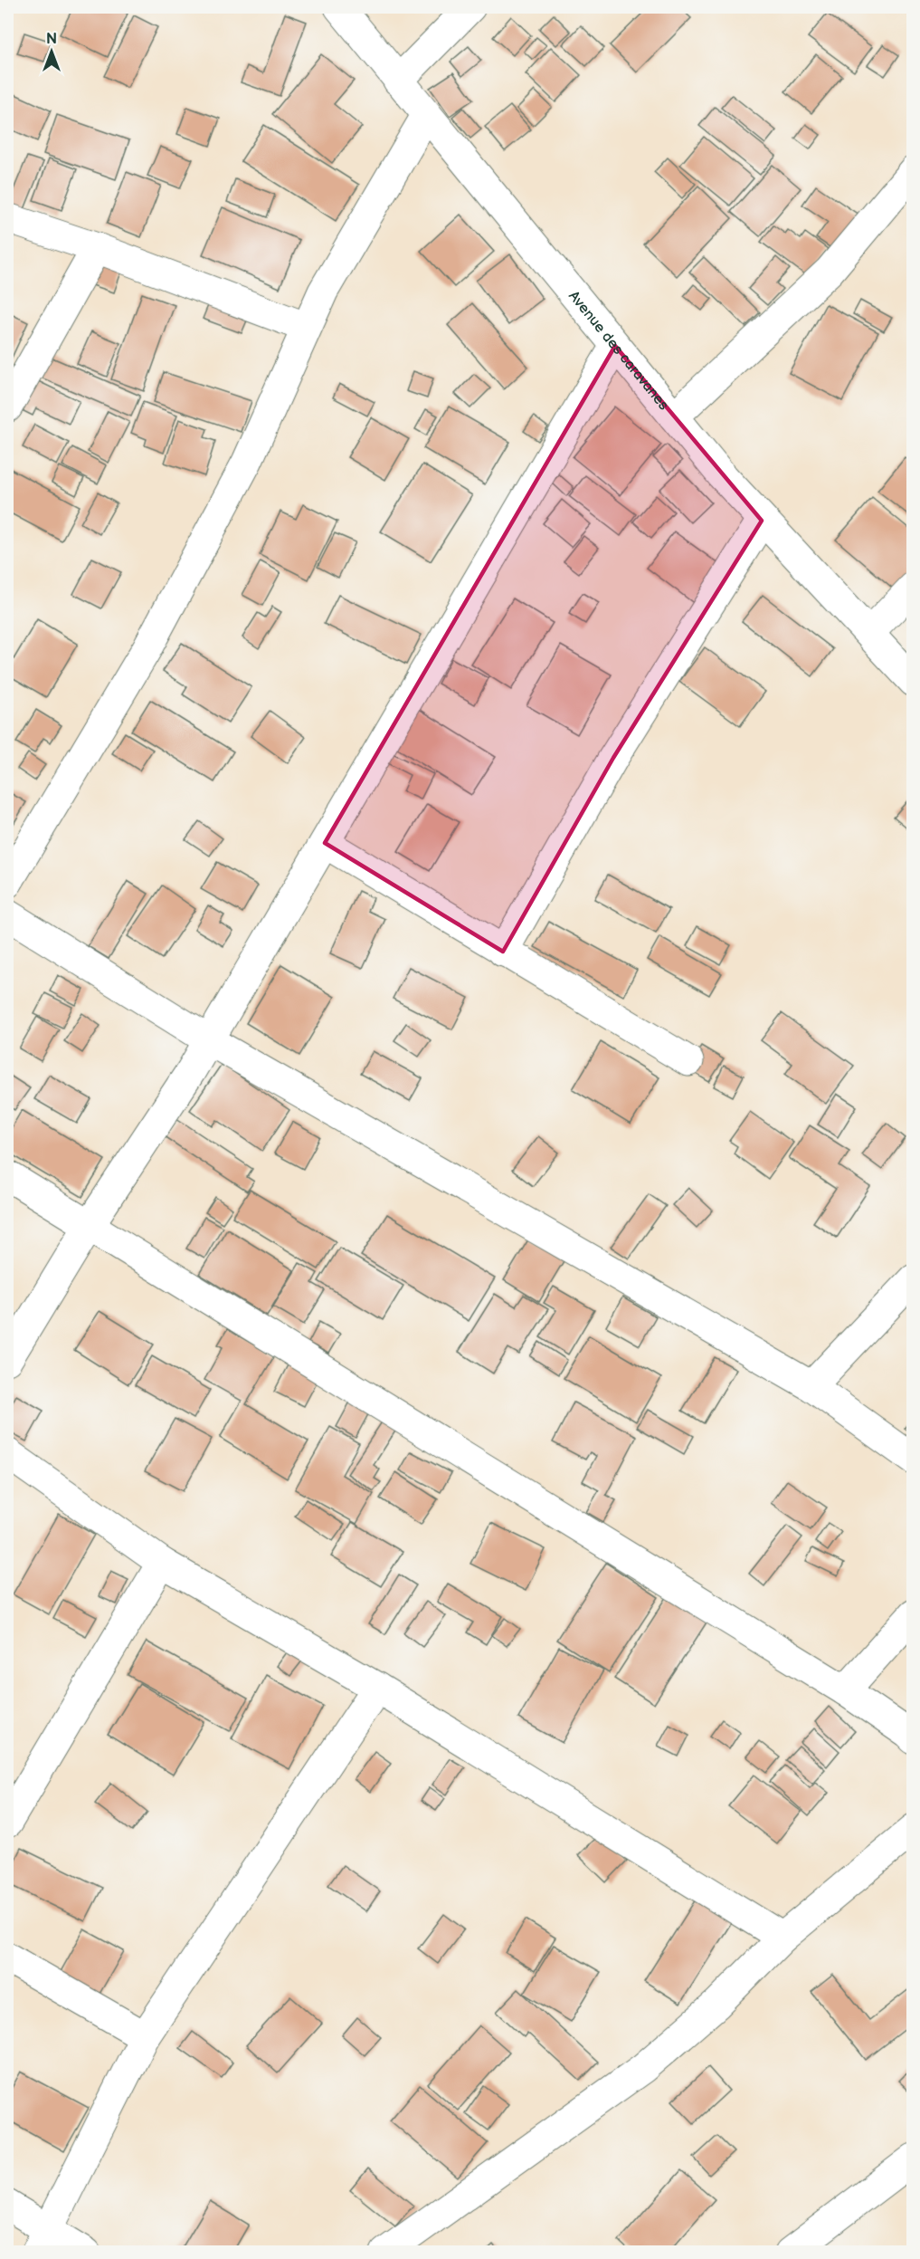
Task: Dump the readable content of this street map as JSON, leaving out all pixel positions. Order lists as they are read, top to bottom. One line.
{"streets":{"street":["Avenue des caravanes"]},"north":"top"}
